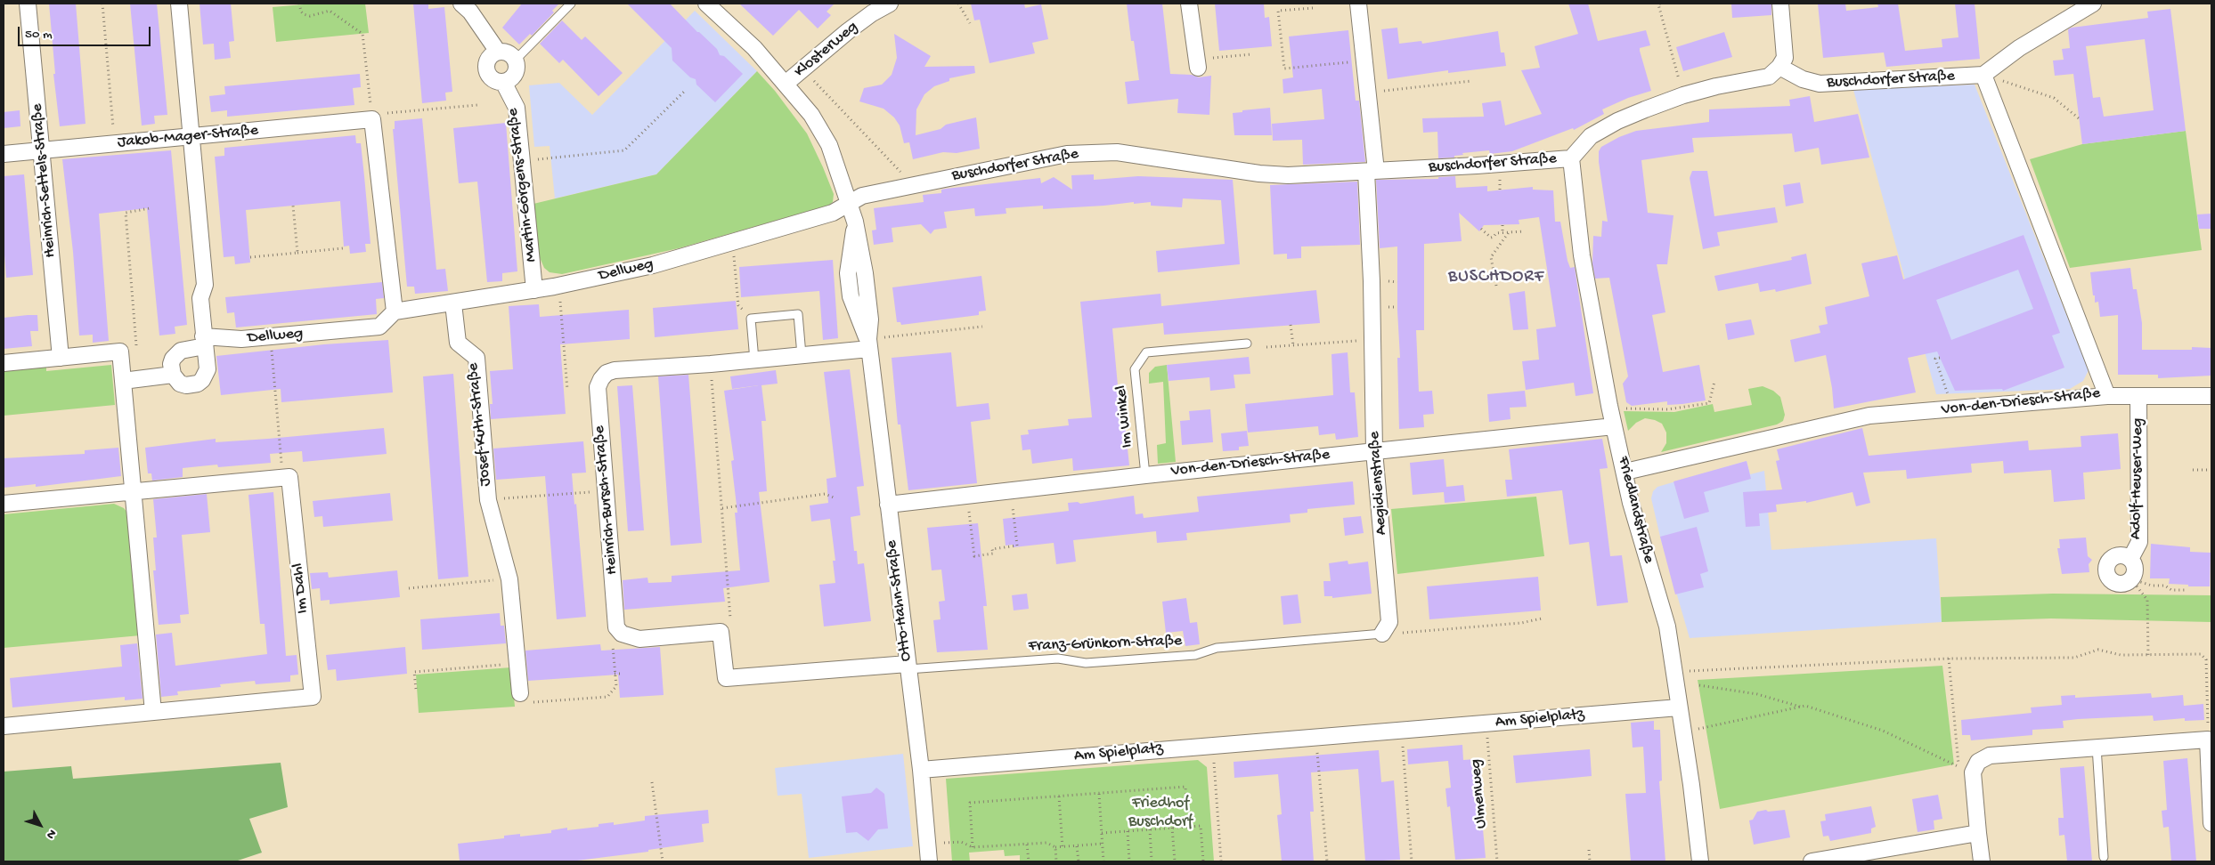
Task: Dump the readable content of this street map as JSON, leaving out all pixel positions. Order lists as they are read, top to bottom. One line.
{"streets":{"street":["Klosterweg","Buschdorfer Straße","Jakob-Mager-Straße","Heinrich-Settels-Straße","Martin-Görgens-Straße","Dellweg","Von-den-Driesch-Straße","Josef-Kuth-Straße","Adolf-Heuser-Weg","Aegidienstraße","Heinrich-Bursch-Straße","Friedlandstraße","Im Dahl","Otto-Hahn-Straße","Am Spielplatz"],"lane":["Im Winkel","Franz-Grünkorn-Straße"],"path":["Ulmenweg"]},"crossings":[["Klosterweg","Otto-Hahn-Straße"],["Buschdorfer Straße","Dellweg"],["Buschdorfer Straße","Von-den-Driesch-Straße"],["Buschdorfer Straße","Aegidienstraße"],["Buschdorfer Straße","Friedlandstraße"],["Buschdorfer Straße","Otto-Hahn-Straße"],["Jakob-Mager-Straße","Heinrich-Settels-Straße"],["Martin-Görgens-Straße","Dellweg"],["Dellweg","Josef-Kuth-Straße"],["Dellweg","Otto-Hahn-Straße"],["Von-den-Driesch-Straße","Im Winkel"],["Von-den-Driesch-Straße","Aegidienstraße"],["Von-den-Driesch-Straße","Friedlandstraße"],["Von-den-Driesch-Straße","Otto-Hahn-Straße"],["Josef-Kuth-Straße","Heinrich-Bursch-Straße"],["Aegidienstraße","Franz-Grünkorn-Straße"],["Heinrich-Bursch-Straße","Otto-Hahn-Straße"],["Friedlandstraße","Am Spielplatz"],["Otto-Hahn-Straße","Franz-Grünkorn-Straße"],["Otto-Hahn-Straße","Am Spielplatz"],["Am Spielplatz","Ulmenweg"]],"districts":["BUSCHDORF"],"parks":["Friedhof Buschdorf"],"scale_bar":"50 m","north":"bottom right"}
